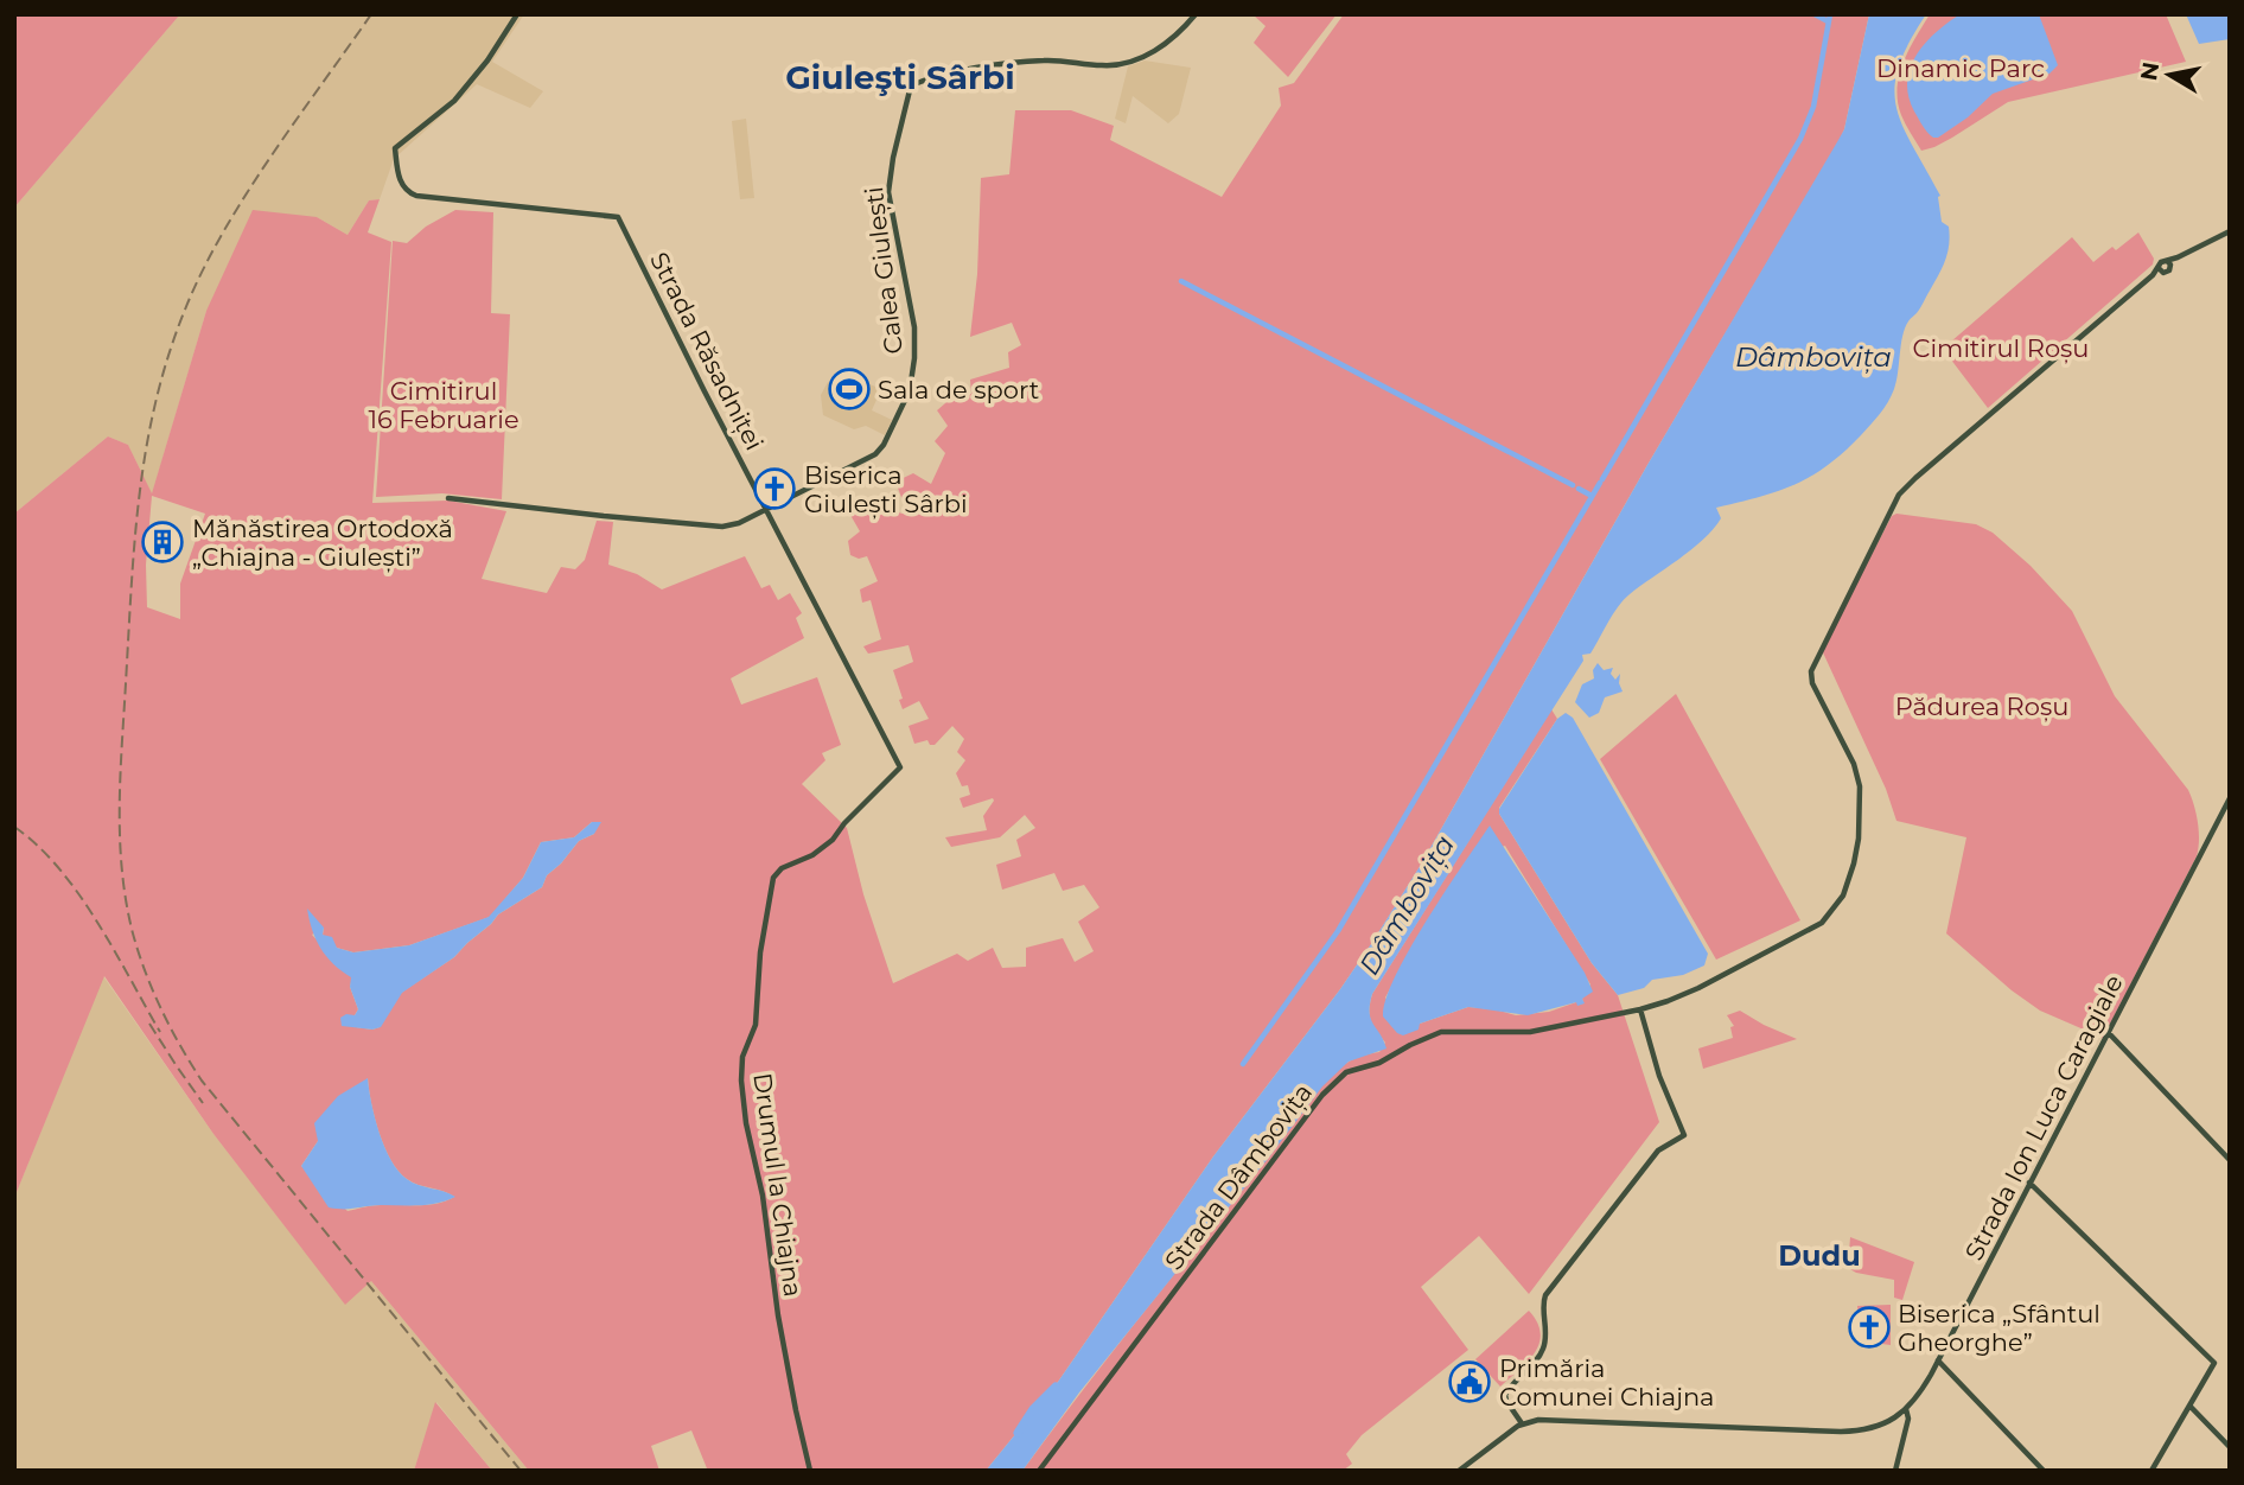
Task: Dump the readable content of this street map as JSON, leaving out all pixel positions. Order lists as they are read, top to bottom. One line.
{"streets":{"main road":["Calea Giulești","Strada Răsadniței","Strada Ion Luca Caragiale","Strada Dâmbovița","Drumul la Chiajna"]},"crossings":[["Calea Giulești","Strada Răsadniței"],["Strada Răsadniței","Drumul la Chiajna"]],"districts":["Giuleşti Sârbi","Dudu"],"water":["Dâmbovița"],"parks":["Dinamic Parc","Cimitirul Roșu","Cimitirul 16 Februarie","Pădurea Roșu"],"places":{"sports":["Sala de sport"],"church":["Biserica Giulești Sârbi","Biserica „Sfântul Gheorghe”"],"building":["Mănăstirea Ortodoxă „Chiajna - Giulești”"],"public building":["Primăria Comunei Chiajna"]},"north":"left"}
